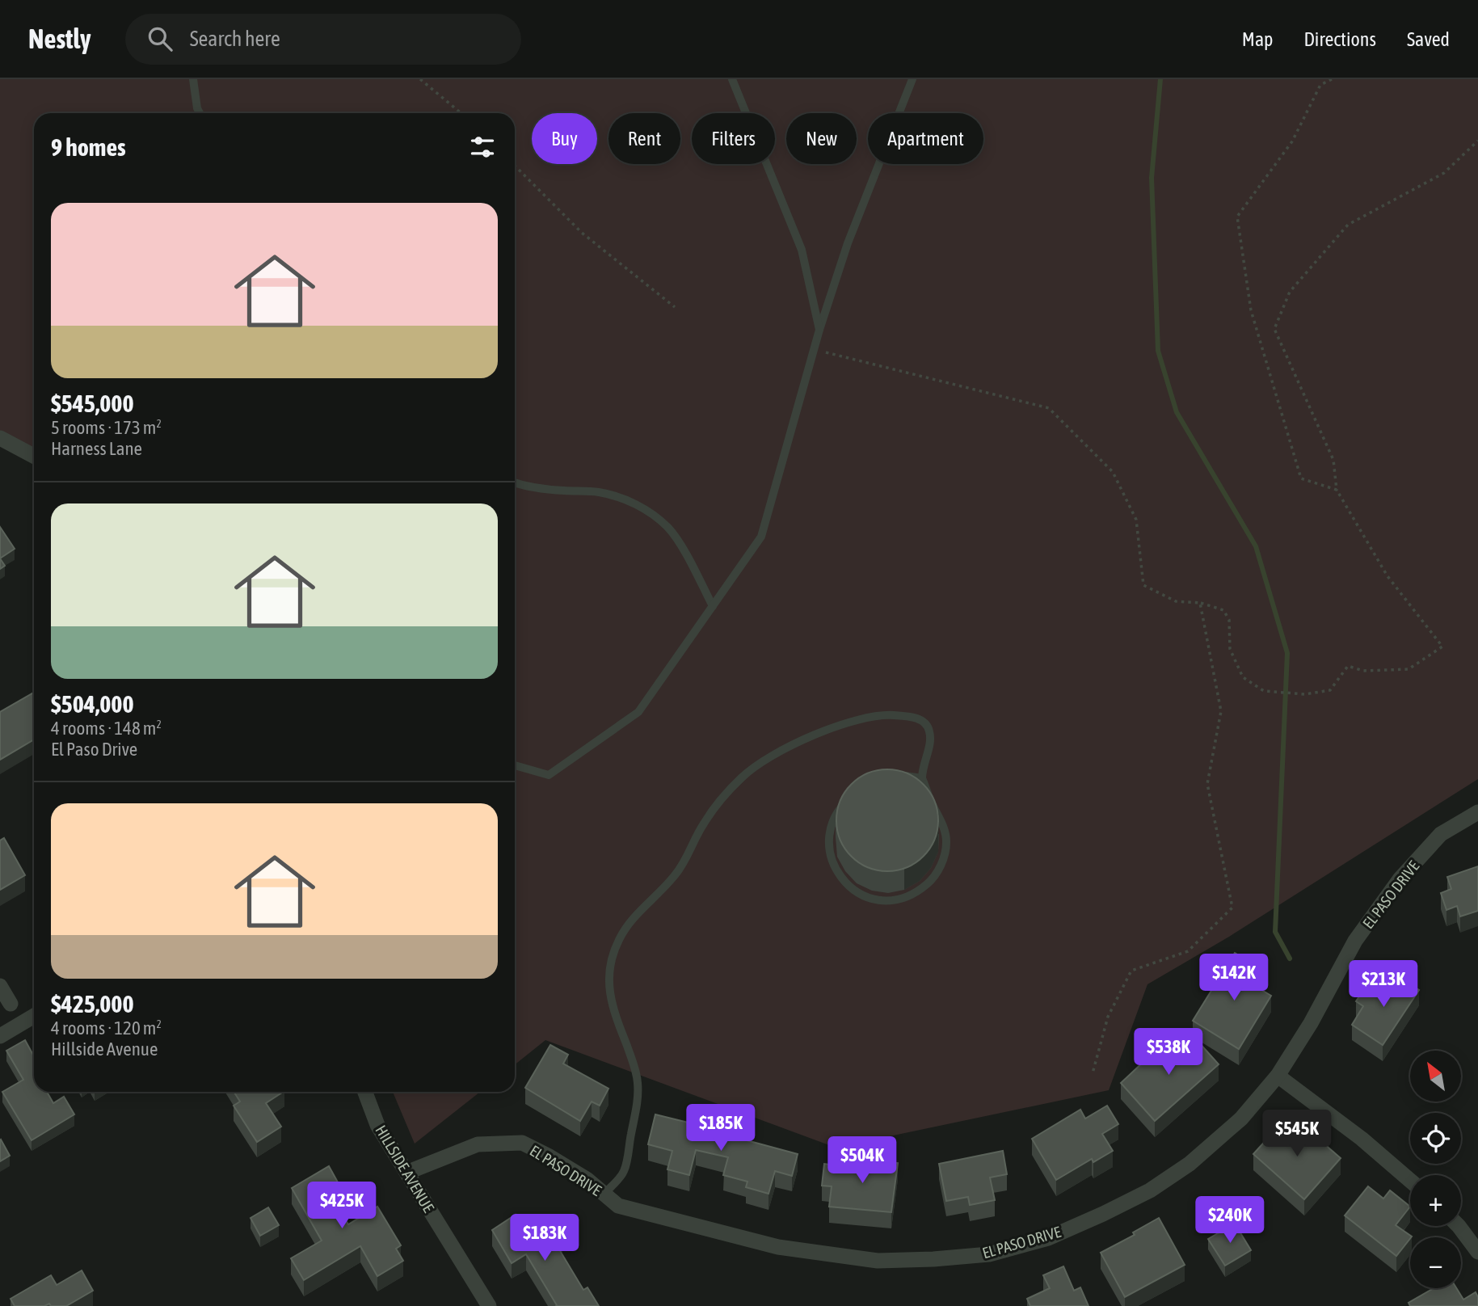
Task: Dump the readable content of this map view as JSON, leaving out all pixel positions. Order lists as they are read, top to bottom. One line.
{"streets":{"street":["EL PASO DRIVE","HILLSIDE AVENUE"]},"crossings":[["EL PASO DRIVE","HILLSIDE AVENUE"]],"north":"top left","page":{"header":"Nestly","search":"Search here","nav":["Map","Directions","Saved"],"chip":["Buy","Rent","Filters","New","Apartment"],"heading":"9 homes","list":[{"name":"$545,000","note":"5 rooms · 173 m² · Harness Lane"},{"name":"$504,000","note":"4 rooms · 148 m² · El Paso Drive"},{"name":"$425,000","note":"4 rooms · 120 m² · Hillside Avenue"}],"price":["$142K","$213K","$538K","$185K","$545K","$504K","$425K","$240K","$183K"],"map_buttons":["+","−"]}}
